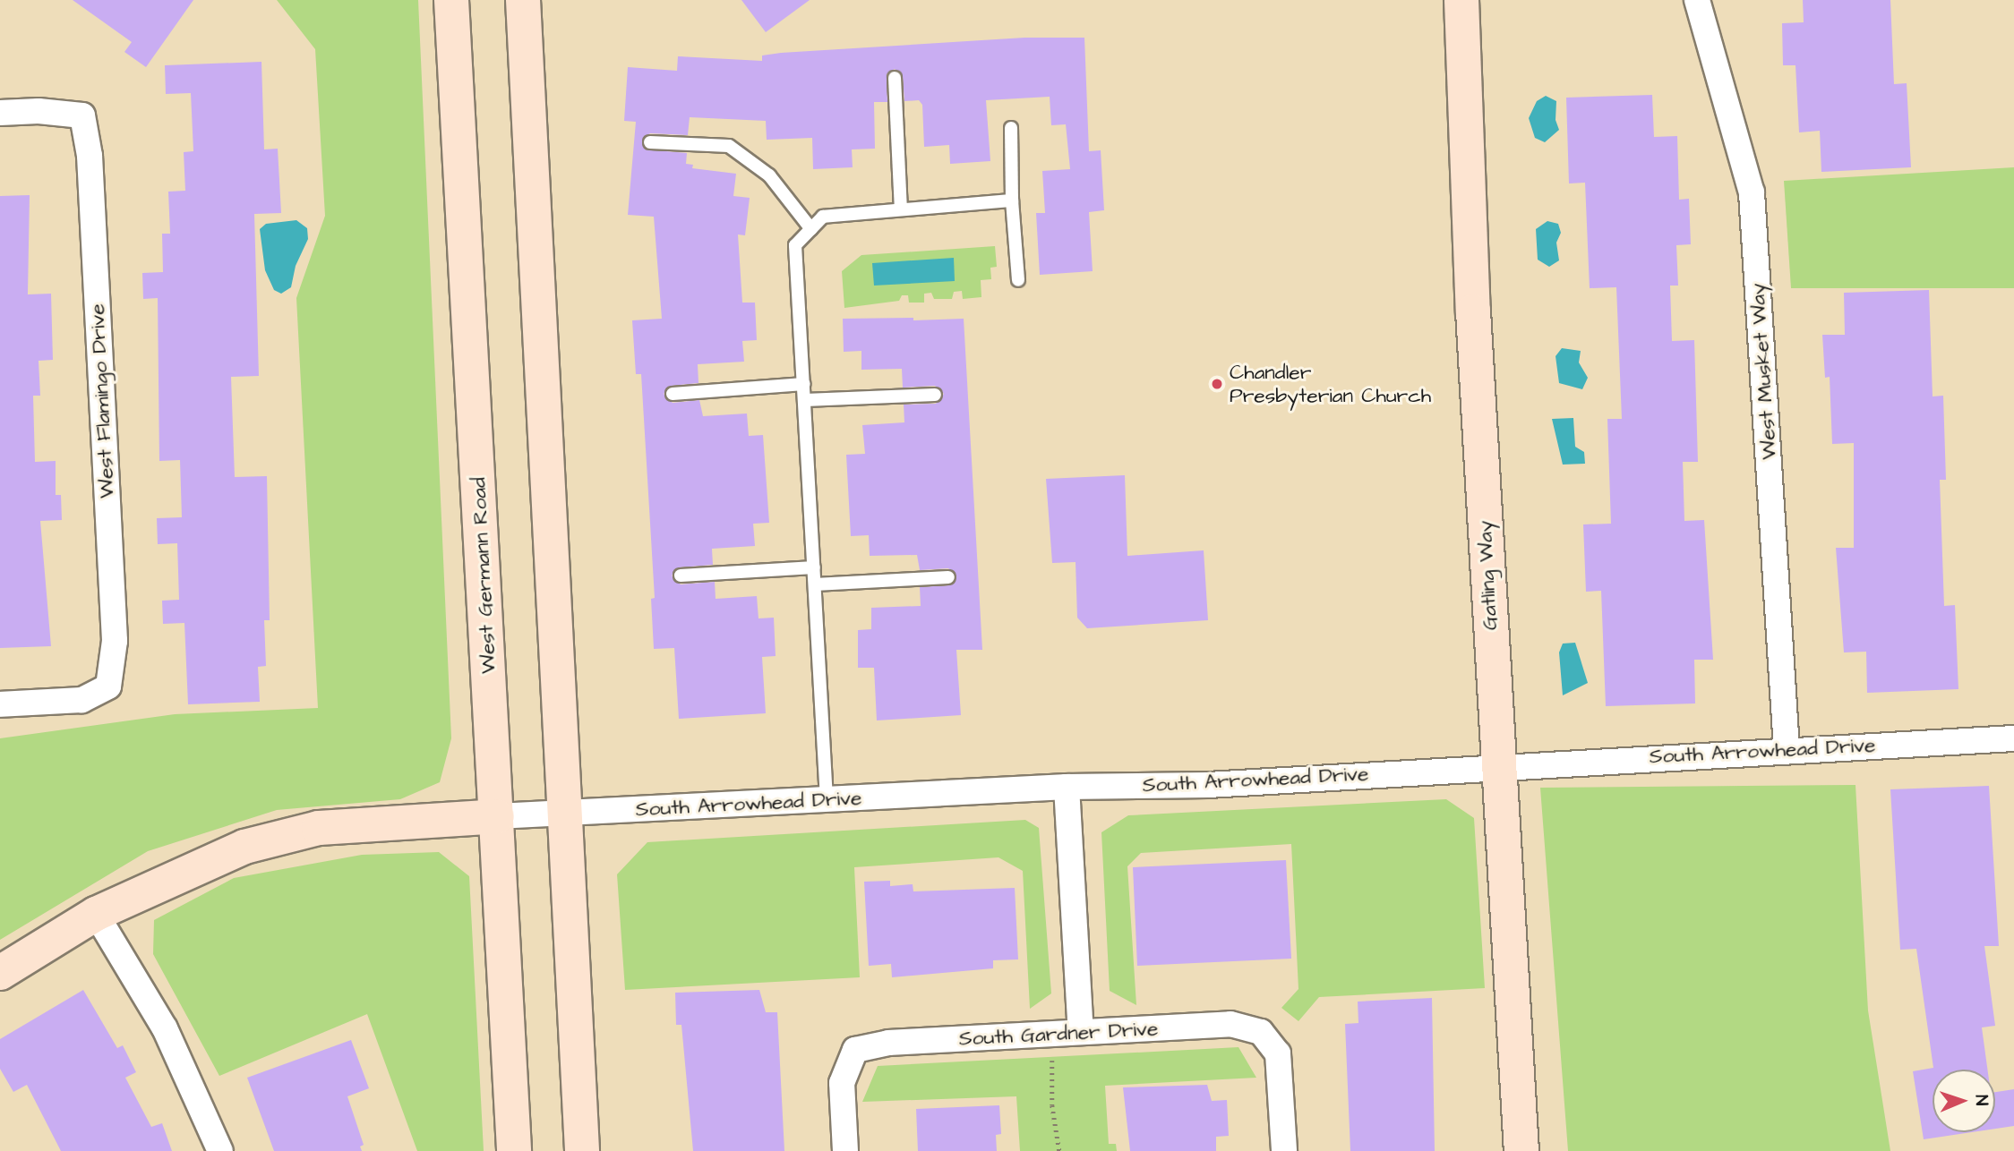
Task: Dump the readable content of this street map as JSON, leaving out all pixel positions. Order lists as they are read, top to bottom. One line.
{"streets":{"main road":["West Germann Road","Gatling Way"],"street":["West Musket Way","West Flamingo Drive","South Arrowhead Drive","South Gardner Drive"]},"crossings":[["West Musket Way","South Arrowhead Drive"],["West Germann Road","South Arrowhead Drive"],["Gatling Way","South Arrowhead Drive"]],"places":["Chandler Presbyterian Church"],"north":"right"}
